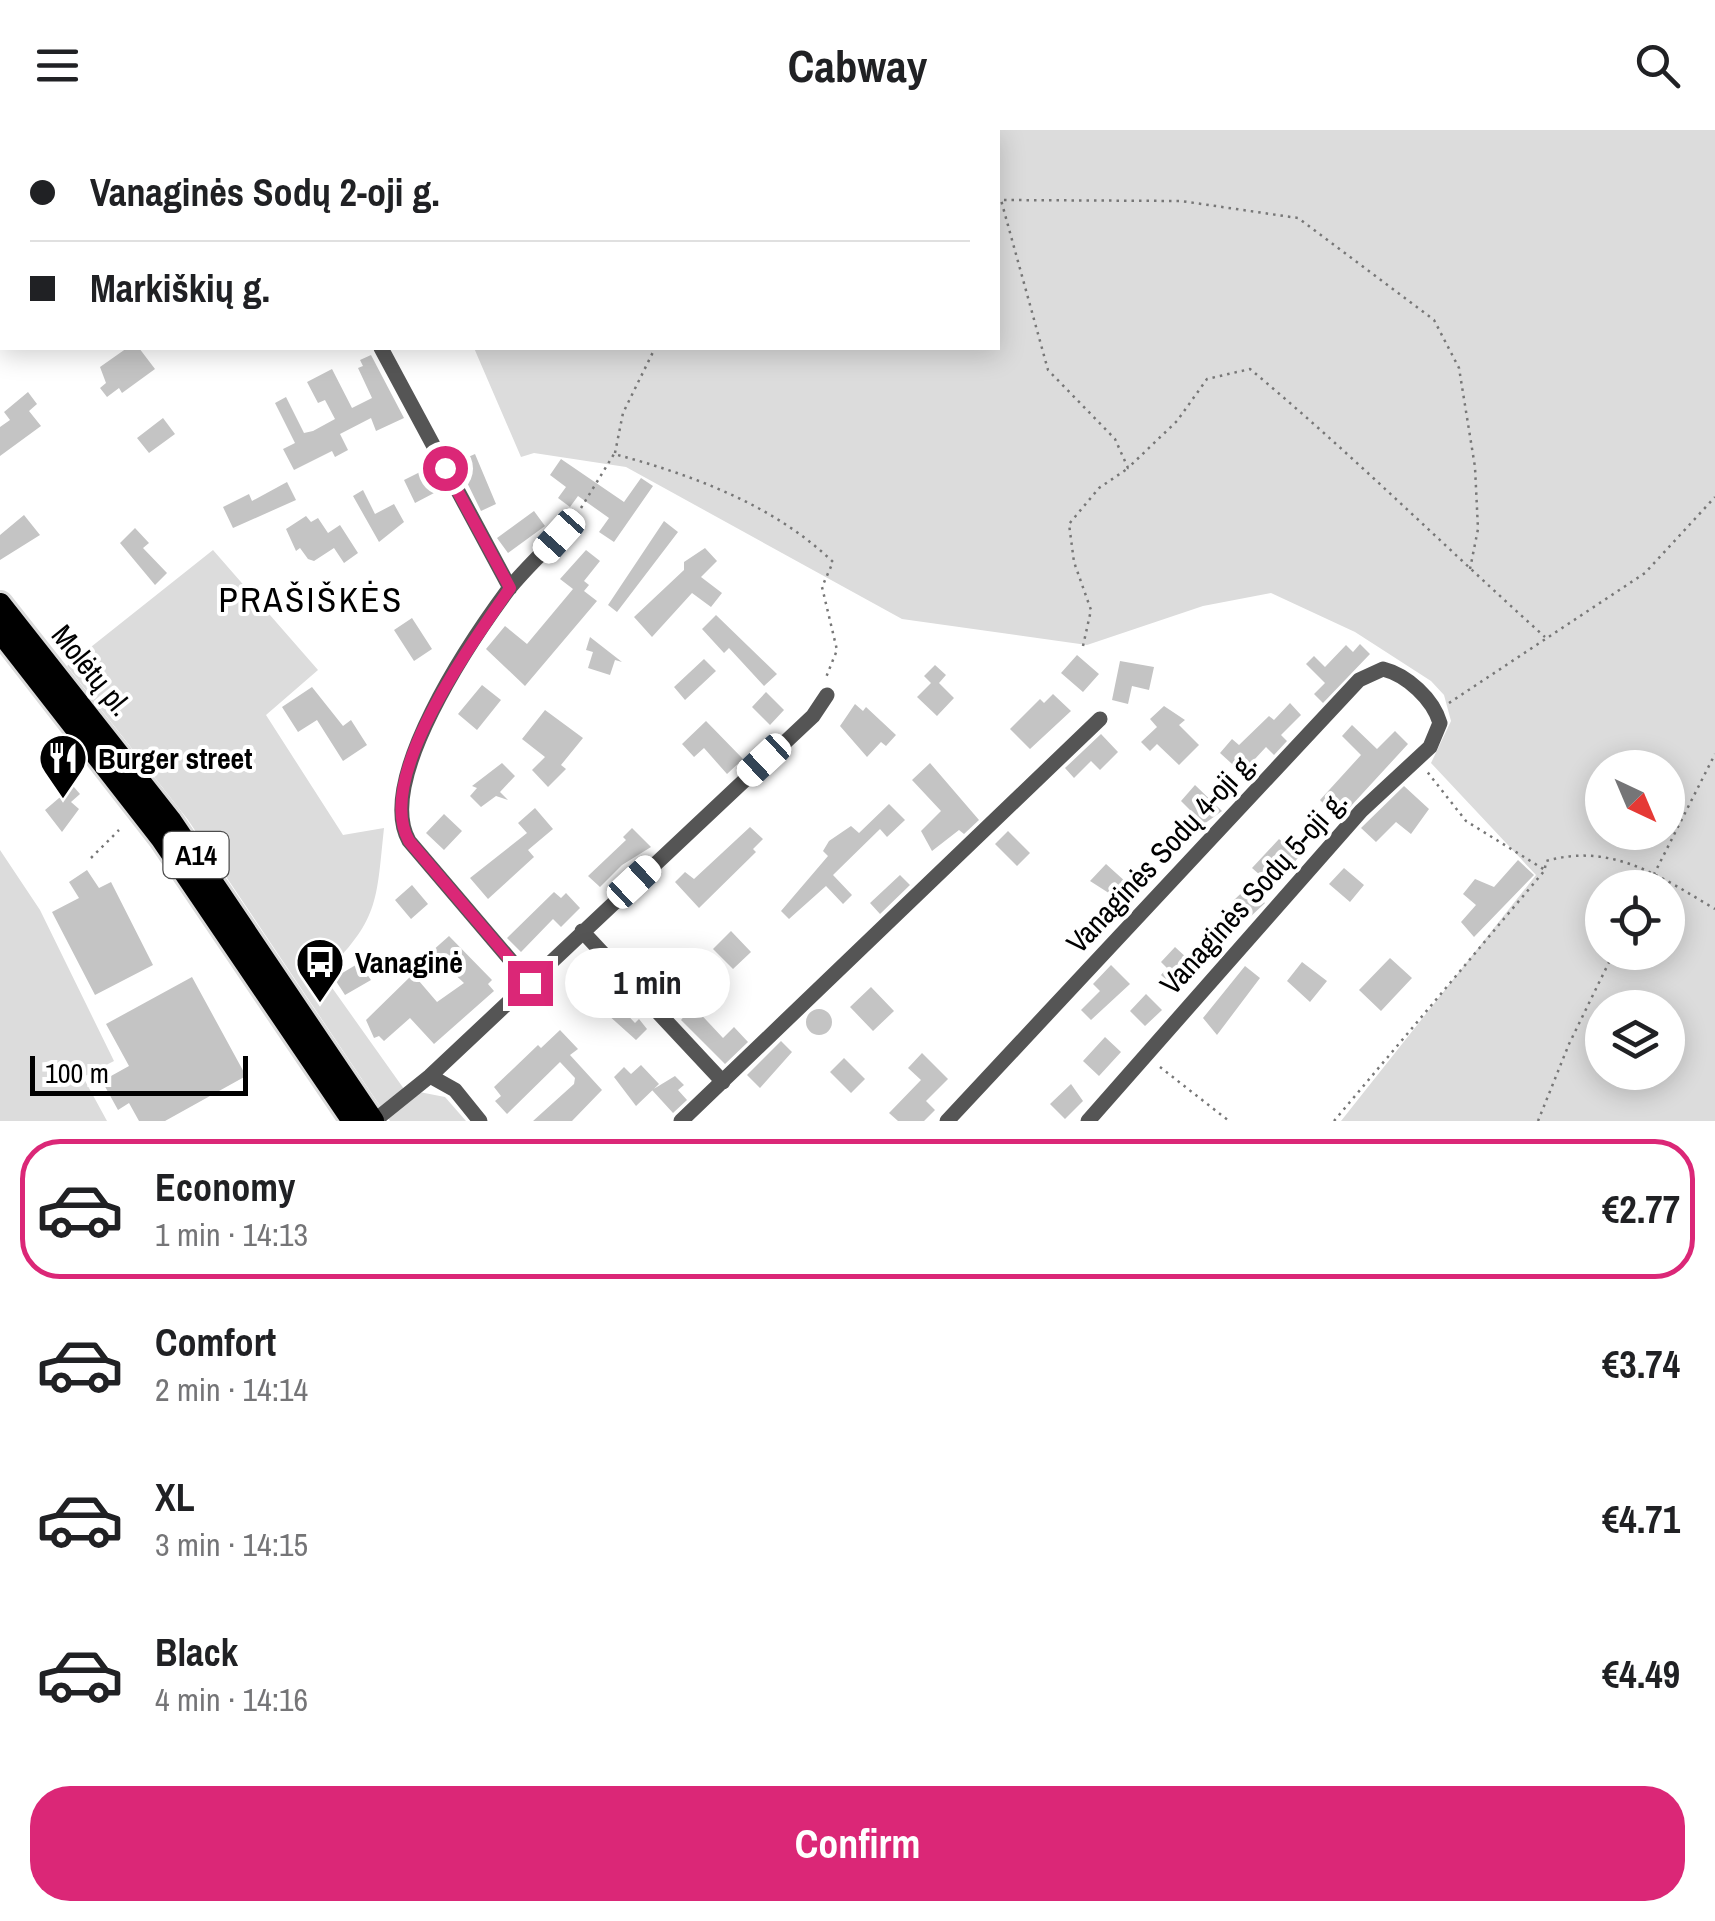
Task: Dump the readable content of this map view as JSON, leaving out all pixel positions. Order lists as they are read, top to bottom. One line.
{"streets":{"highway":["Molėtų pl.","A14"],"street":["Vanaginės Sodų 4-oji g.","Vanaginės Sodų 5-oji g."]},"crossings":[["Vanaginės Sodų 4-oji g.","Vanaginės Sodų 5-oji g."]],"districts":["PRAŠIŠKĖS"],"places":{"restaurant":["Burger street"],"bus stop":["Vanaginė"]},"scale_bar":"100 m","north":"bottom right","page":{"header":"Cabway","banner":["Vanaginės Sodų 2-oji g.","Markiškių g."],"bubble":"1 min","scale":"100 m","list":[{"name":"Economy","note":"1 min · 14:13","value":"€2.77"},{"name":"Comfort","note":"2 min · 14:14","value":"€3.74"},{"name":"XL","note":"3 min · 14:15","value":"€4.71"},{"name":"Black","note":"4 min · 14:16","value":"€4.49"}],"buttons":"Confirm"}}
